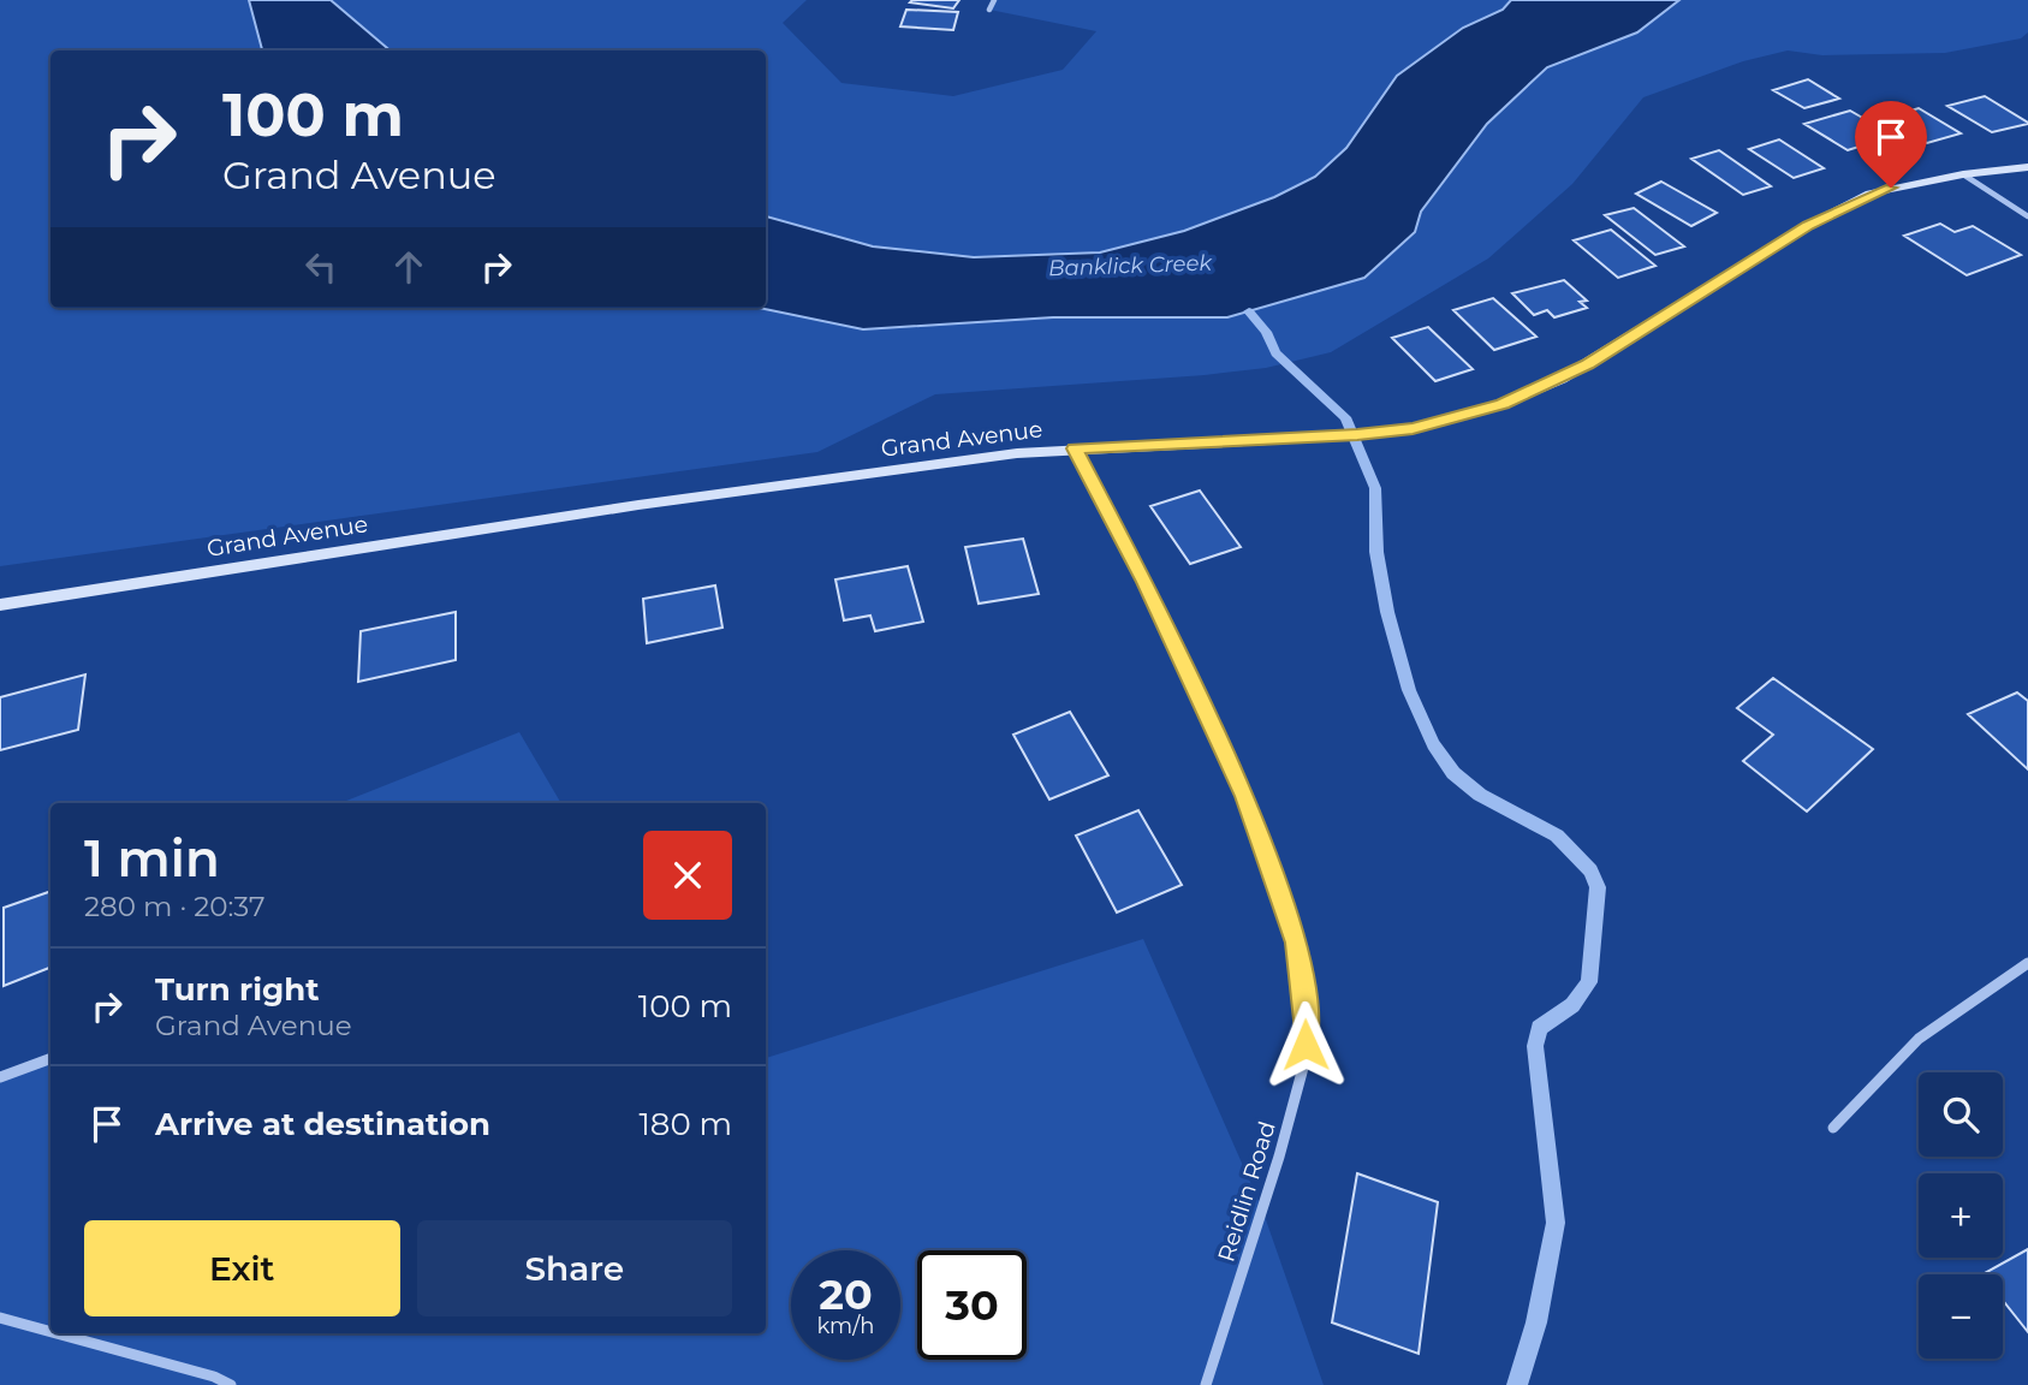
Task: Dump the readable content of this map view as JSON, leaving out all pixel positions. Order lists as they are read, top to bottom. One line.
{"streets":{"street":["Grand Avenue","Reidlin Road"]},"crossings":[["Grand Avenue","Reidlin Road"]],"water":["Banklick Creek"],"page":{"turn":["100 m","Grand Avenue"],"heading":["1 min","280 m · 20:37"],"list":[{"name":"Turn right","note":"Grand Avenue","value":"100 m"},{"name":"Arrive at destination","value":"180 m"}],"map_buttons":["+","−"],"buttons":["Exit","Share"],"speed":"20 km/h","limit":"30"}}
